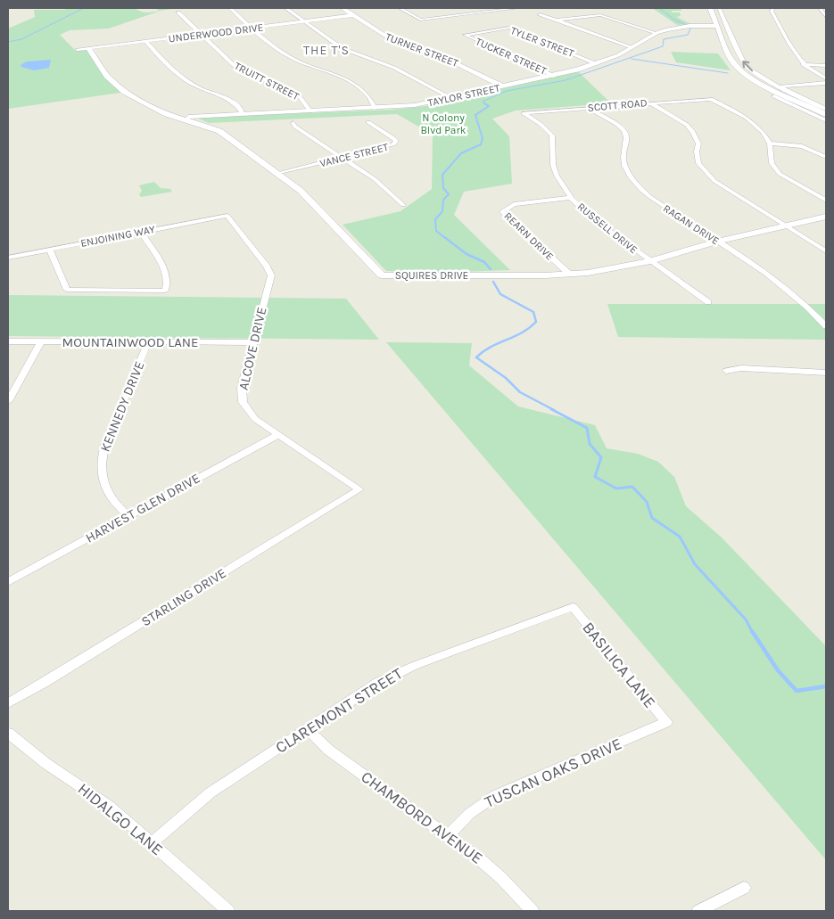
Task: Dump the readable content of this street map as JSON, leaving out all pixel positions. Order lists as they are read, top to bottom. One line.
{"streets":{"street":["UNDERWOOD DRIVE","TYLER STREET","TURNER STREET","TUCKER STREET","TRUITT STREET","TAYLOR STREET","SCOTT ROAD","VANCE STREET","RAGAN DRIVE","RUSSELL DRIVE","ENJOINING WAY","REARN DRIVE","SQUIRES DRIVE","MOUNTAINWOOD LANE","ALCOVE DRIVE","KENNEDY DRIVE","HARVEST GLEN DRIVE","STARLING DRIVE","BASILICA LANE","CLAREMONT STREET","TUSCAN OAKS DRIVE","CHAMBORD AVENUE","HIDALGO LANE"]},"crossings":[["UNDERWOOD DRIVE","TURNER STREET"],["UNDERWOOD DRIVE","TRUITT STREET"],["UNDERWOOD DRIVE","SQUIRES DRIVE"],["TYLER STREET","TUCKER STREET"],["TYLER STREET","TAYLOR STREET"],["TURNER STREET","TAYLOR STREET"],["TUCKER STREET","TAYLOR STREET"],["TRUITT STREET","TAYLOR STREET"],["TAYLOR STREET","SQUIRES DRIVE"],["SCOTT ROAD","RAGAN DRIVE"],["SCOTT ROAD","RUSSELL DRIVE"],["VANCE STREET","SQUIRES DRIVE"],["RAGAN DRIVE","SQUIRES DRIVE"],["RUSSELL DRIVE","REARN DRIVE"],["RUSSELL DRIVE","SQUIRES DRIVE"],["ENJOINING WAY","ALCOVE DRIVE"],["REARN DRIVE","SQUIRES DRIVE"],["MOUNTAINWOOD LANE","ALCOVE DRIVE"],["MOUNTAINWOOD LANE","KENNEDY DRIVE"],["ALCOVE DRIVE","HARVEST GLEN DRIVE"],["ALCOVE DRIVE","STARLING DRIVE"],["KENNEDY DRIVE","HARVEST GLEN DRIVE"],["BASILICA LANE","CLAREMONT STREET"],["BASILICA LANE","TUSCAN OAKS DRIVE"],["CLAREMONT STREET","CHAMBORD AVENUE"],["CLAREMONT STREET","HIDALGO LANE"],["TUSCAN OAKS DRIVE","CHAMBORD AVENUE"]],"districts":["THE T'S"],"parks":["N Colony Blvd Park"]}
